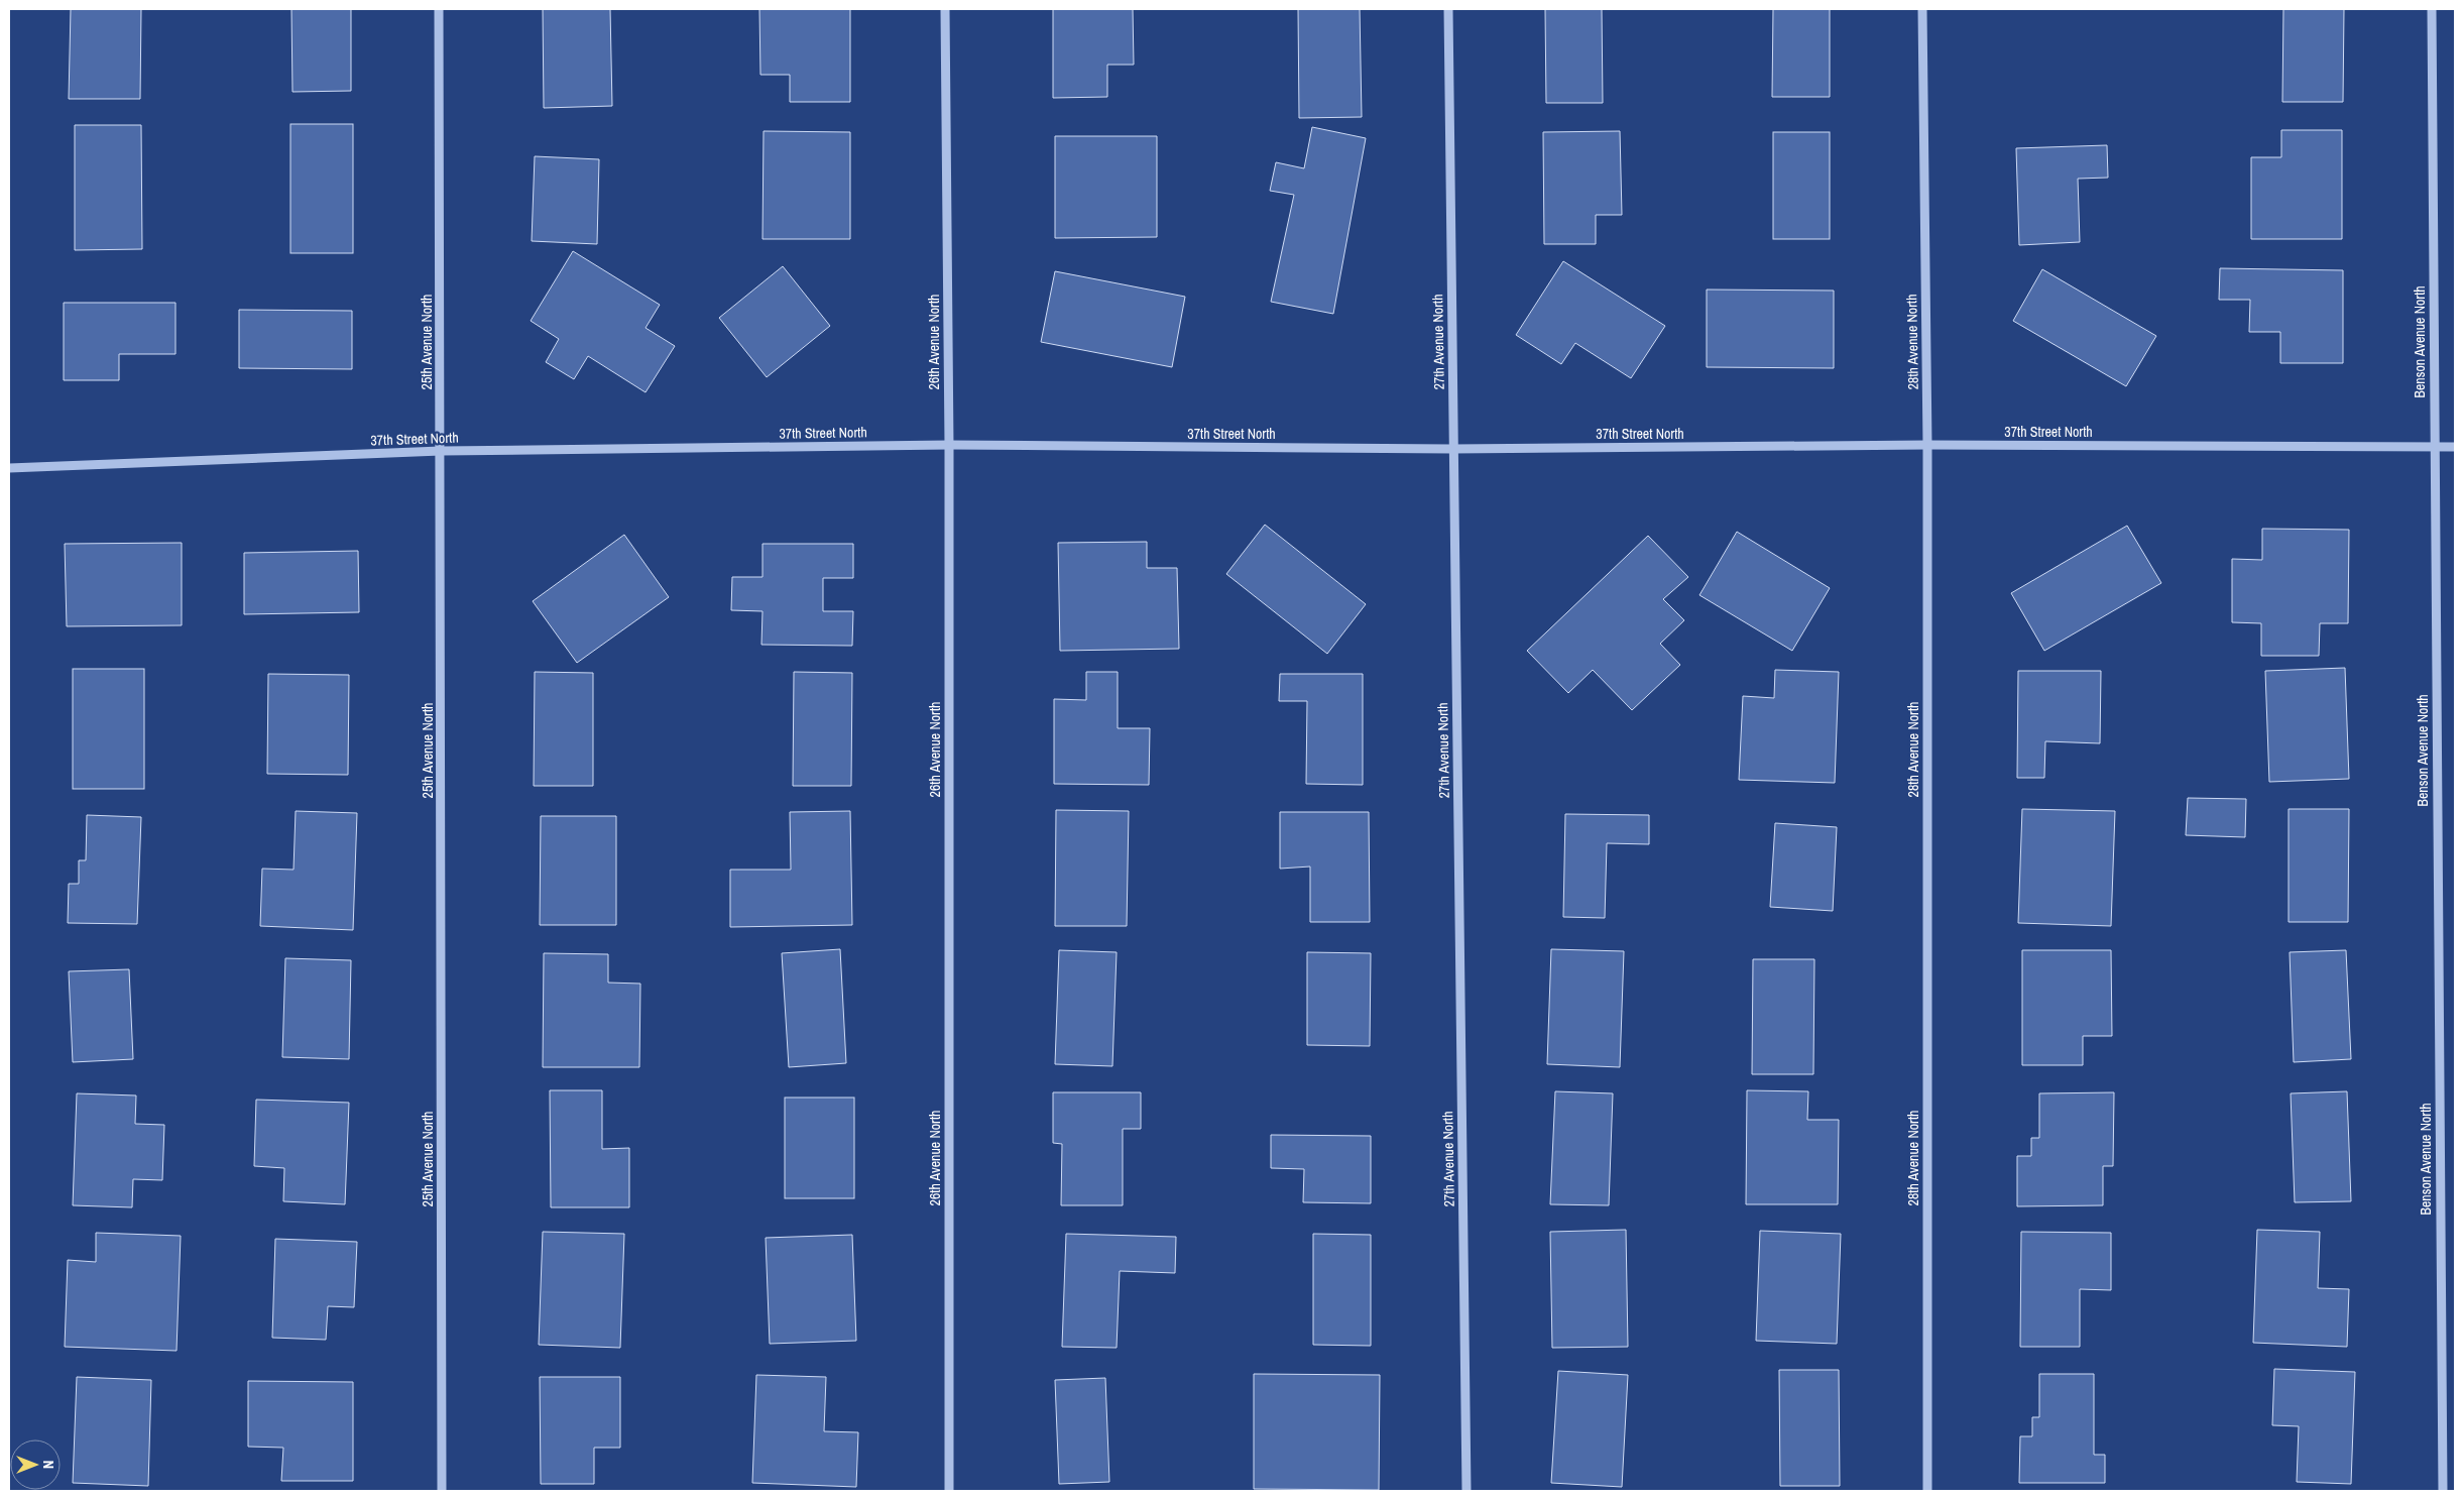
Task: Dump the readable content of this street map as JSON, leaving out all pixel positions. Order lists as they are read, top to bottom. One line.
{"streets":{"street":["25th Avenue North","26th Avenue North","27th Avenue North","28th Avenue North","Benson Avenue North","37th Street North"]},"crossings":[["25th Avenue North","37th Street North"],["26th Avenue North","37th Street North"],["27th Avenue North","37th Street North"],["28th Avenue North","37th Street North"],["Benson Avenue North","37th Street North"]],"north":"right"}
